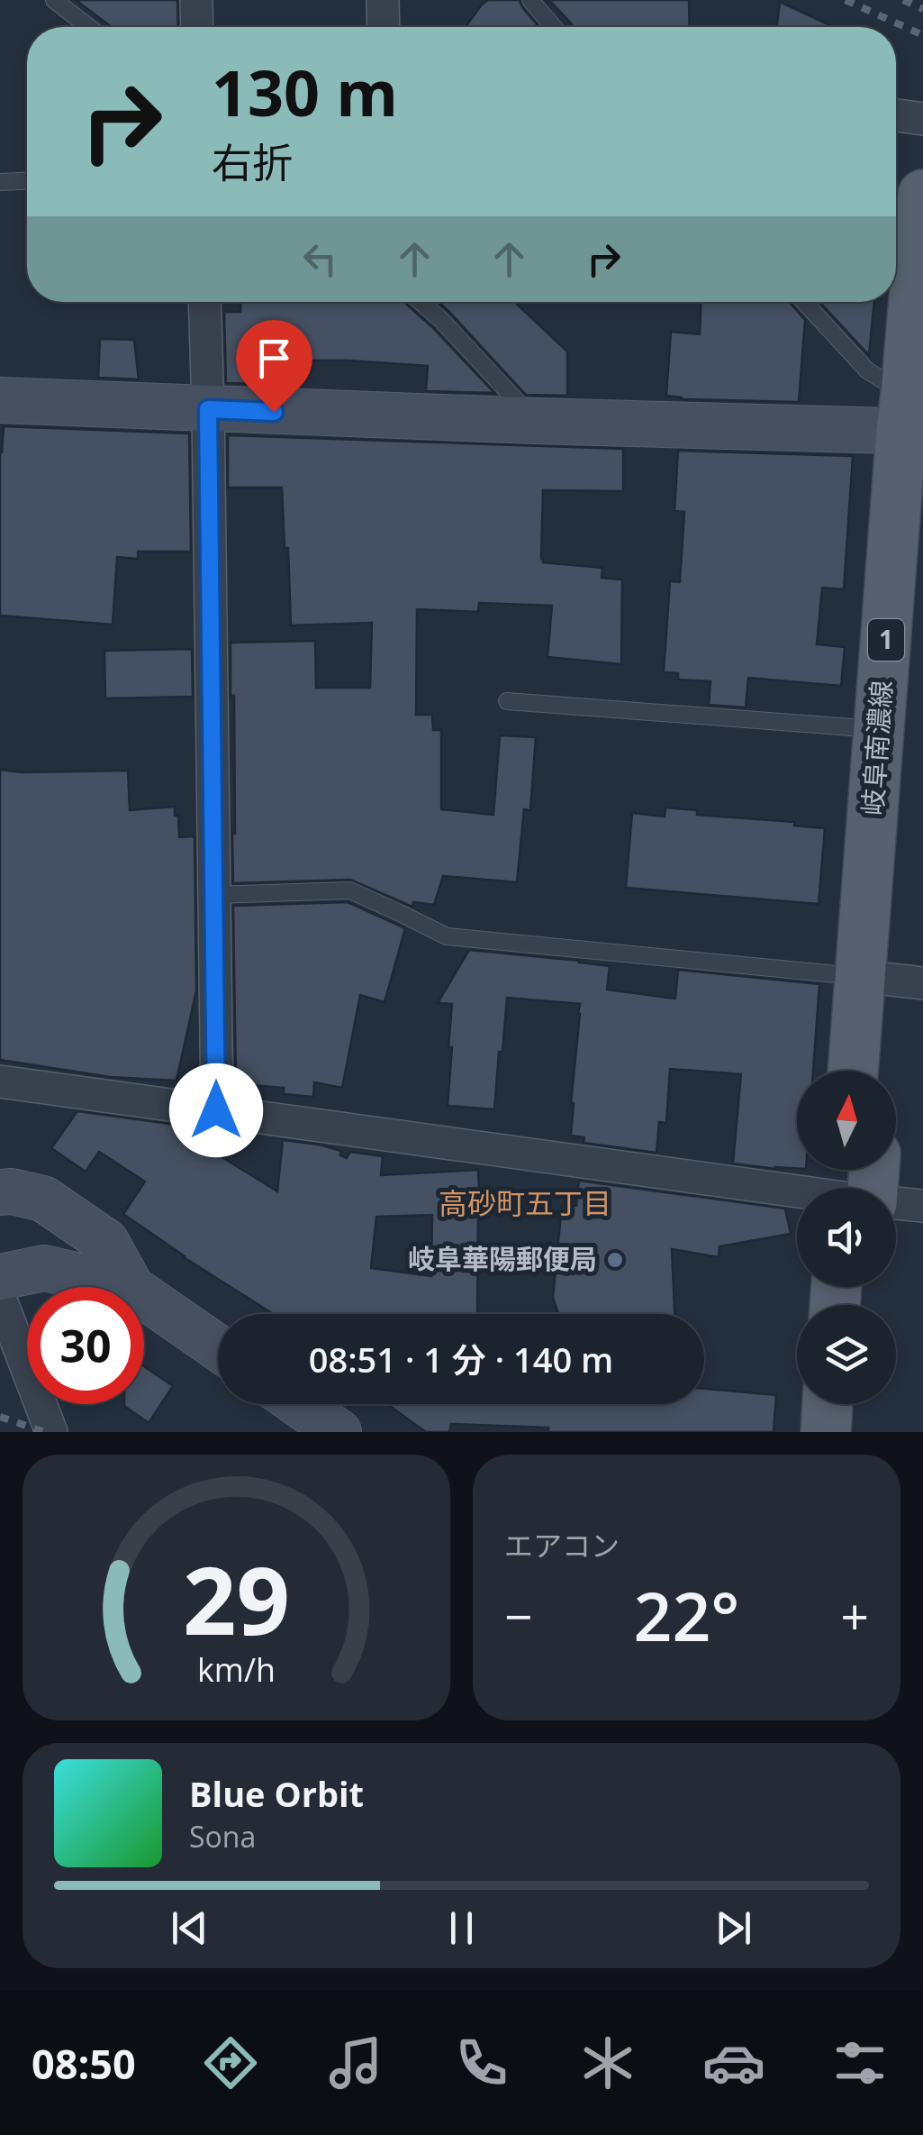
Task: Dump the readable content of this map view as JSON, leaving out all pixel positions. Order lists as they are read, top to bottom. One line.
{"streets":{"main road":["1","岐阜南濃線"]},"districts":["高砂町五丁目"],"places":["岐阜華陽郵便局"],"north":"top","page":{"turn":["130 m","右折"],"limit":"30","trip":"08:51 · 1 分 · 140 m","tile":"エアコン","heat":["−","22°","+"],"song":["Blue Orbit","Sona"],"tabs":"08:50","gauge":["29","km/h"]}}
